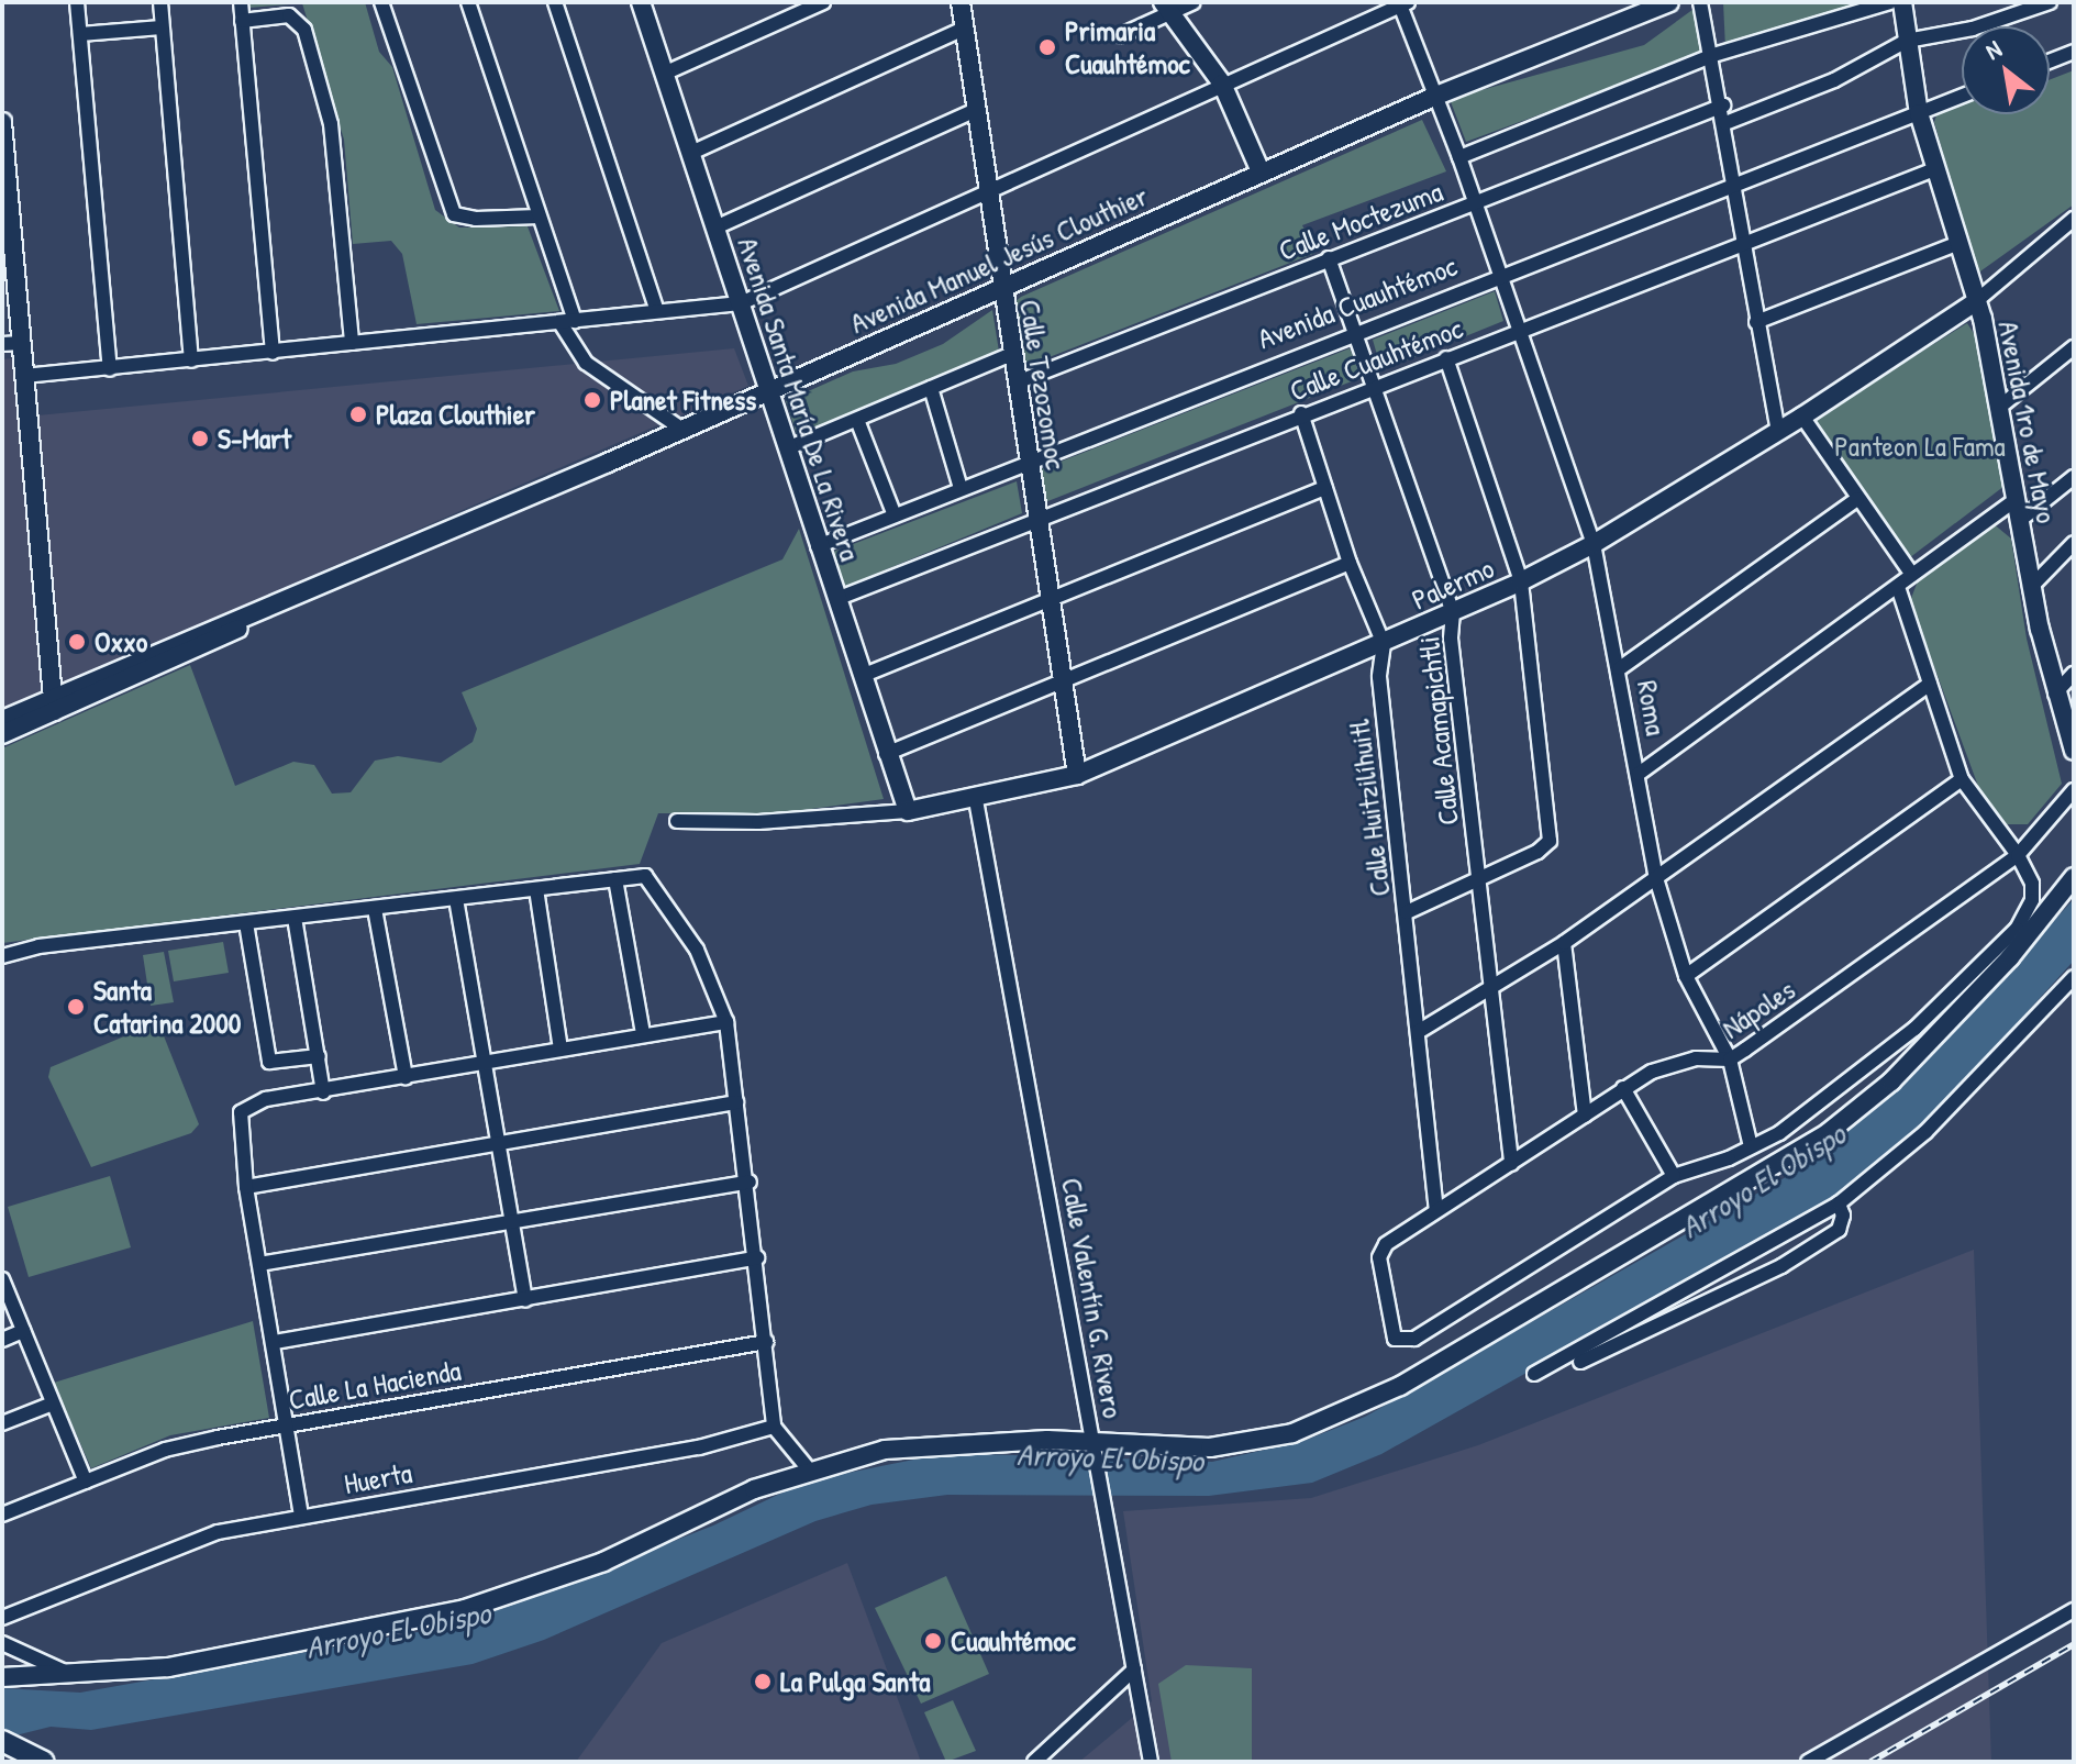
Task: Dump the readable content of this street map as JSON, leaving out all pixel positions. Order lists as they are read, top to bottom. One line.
{"streets":{"street":["Calle Moctezuma","Avenida Manuel Jesús Clouthier","Avenida Cuauhtémoc","Calle Cuauhtémoc","Calle Tezozomoc","Avenida Santa María De La Rivera","Avenida 1ro de Mayo","Palermo","Roma","Calle Acamapichtli","Calle Huitzilíhuitl","Nápoles","Calle Valentín G. Rivero","Calle La Hacienda","Huerta"]},"crossings":[["Calle Moctezuma","Calle Tezozomoc"],["Calle Moctezuma","Roma"],["Calle Moctezuma","Calle Acamapichtli"],["Avenida Manuel Jesús Clouthier","Calle Tezozomoc"],["Avenida Manuel Jesús Clouthier","Avenida Santa María De La Rivera"],["Avenida Manuel Jesús Clouthier","Roma"],["Avenida Cuauhtémoc","Calle Tezozomoc"],["Avenida Cuauhtémoc","Avenida Santa María De La Rivera"],["Avenida Cuauhtémoc","Avenida 1ro de Mayo"],["Avenida Cuauhtémoc","Roma"],["Avenida Cuauhtémoc","Calle Acamapichtli"],["Calle Cuauhtémoc","Calle Tezozomoc"],["Calle Cuauhtémoc","Avenida Santa María De La Rivera"],["Calle Cuauhtémoc","Avenida 1ro de Mayo"],["Calle Cuauhtémoc","Roma"],["Calle Cuauhtémoc","Calle Acamapichtli"],["Calle Cuauhtémoc","Calle Huitzilíhuitl"],["Calle Tezozomoc","Palermo"],["Avenida Santa María De La Rivera","Palermo"],["Avenida 1ro de Mayo","Palermo"],["Palermo","Roma"],["Palermo","Calle Acamapichtli"],["Palermo","Calle Huitzilíhuitl"],["Palermo","Calle Valentín G. Rivero"],["Roma","Nápoles"],["Calle Acamapichtli","Nápoles"],["Calle Huitzilíhuitl","Nápoles"]],"water":["Arroyo El Obispo"],"parks":["Panteon La Fama"],"places":["Primaria Cuauhtémoc","Planet Fitness","Plaza Clouthier","S-Mart","Oxxo","Santa Catarina 2000","Cuauhtémoc","La Pulga Santa"],"north":"top left"}
